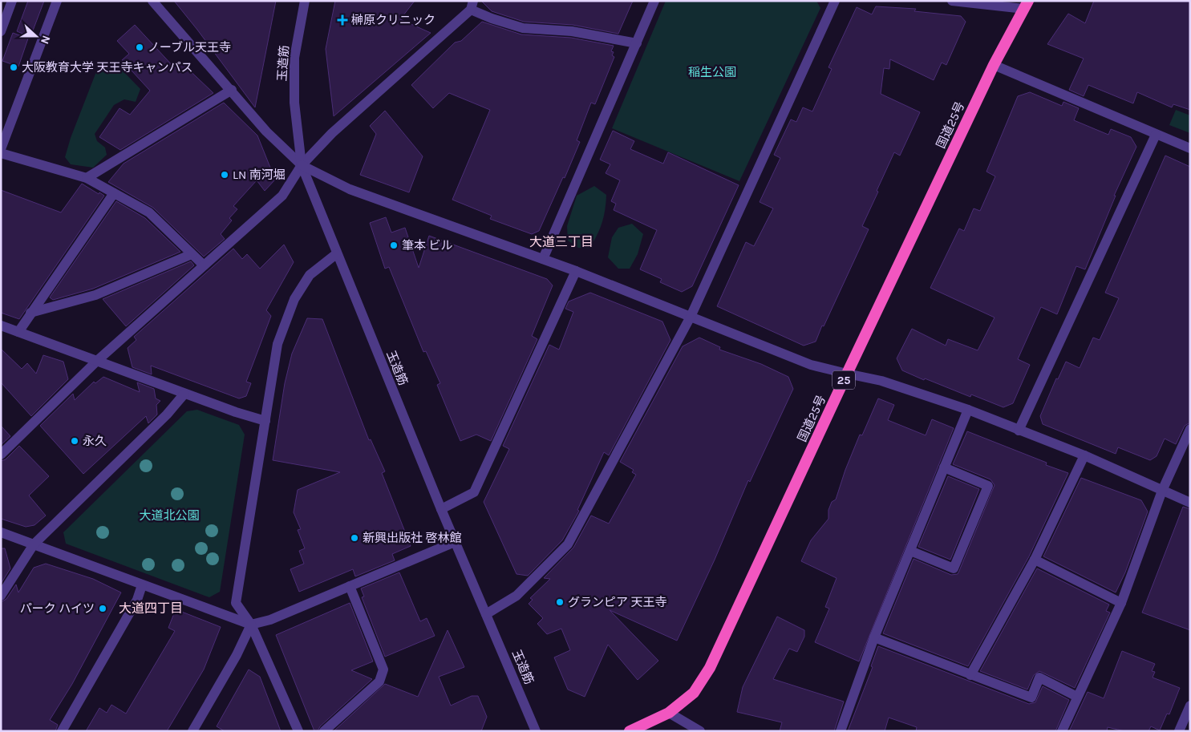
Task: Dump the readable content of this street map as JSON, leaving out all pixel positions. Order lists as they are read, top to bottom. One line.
{"streets":{"highway":["国道25号","25"],"street":["玉造筋"]},"districts":["大道三丁目","大道四丁目"],"parks":["稲生公園","大道北公園"],"places":{"health":["榊原クリニック"],"other":["ノーブル天王寺","大阪教育大学 天王寺キャンパス","LN 南河堀","筆本 ビル","永久","新興出版社 啓林館","グランピア 天王寺","パーク ハイツ"]},"north":"right"}
